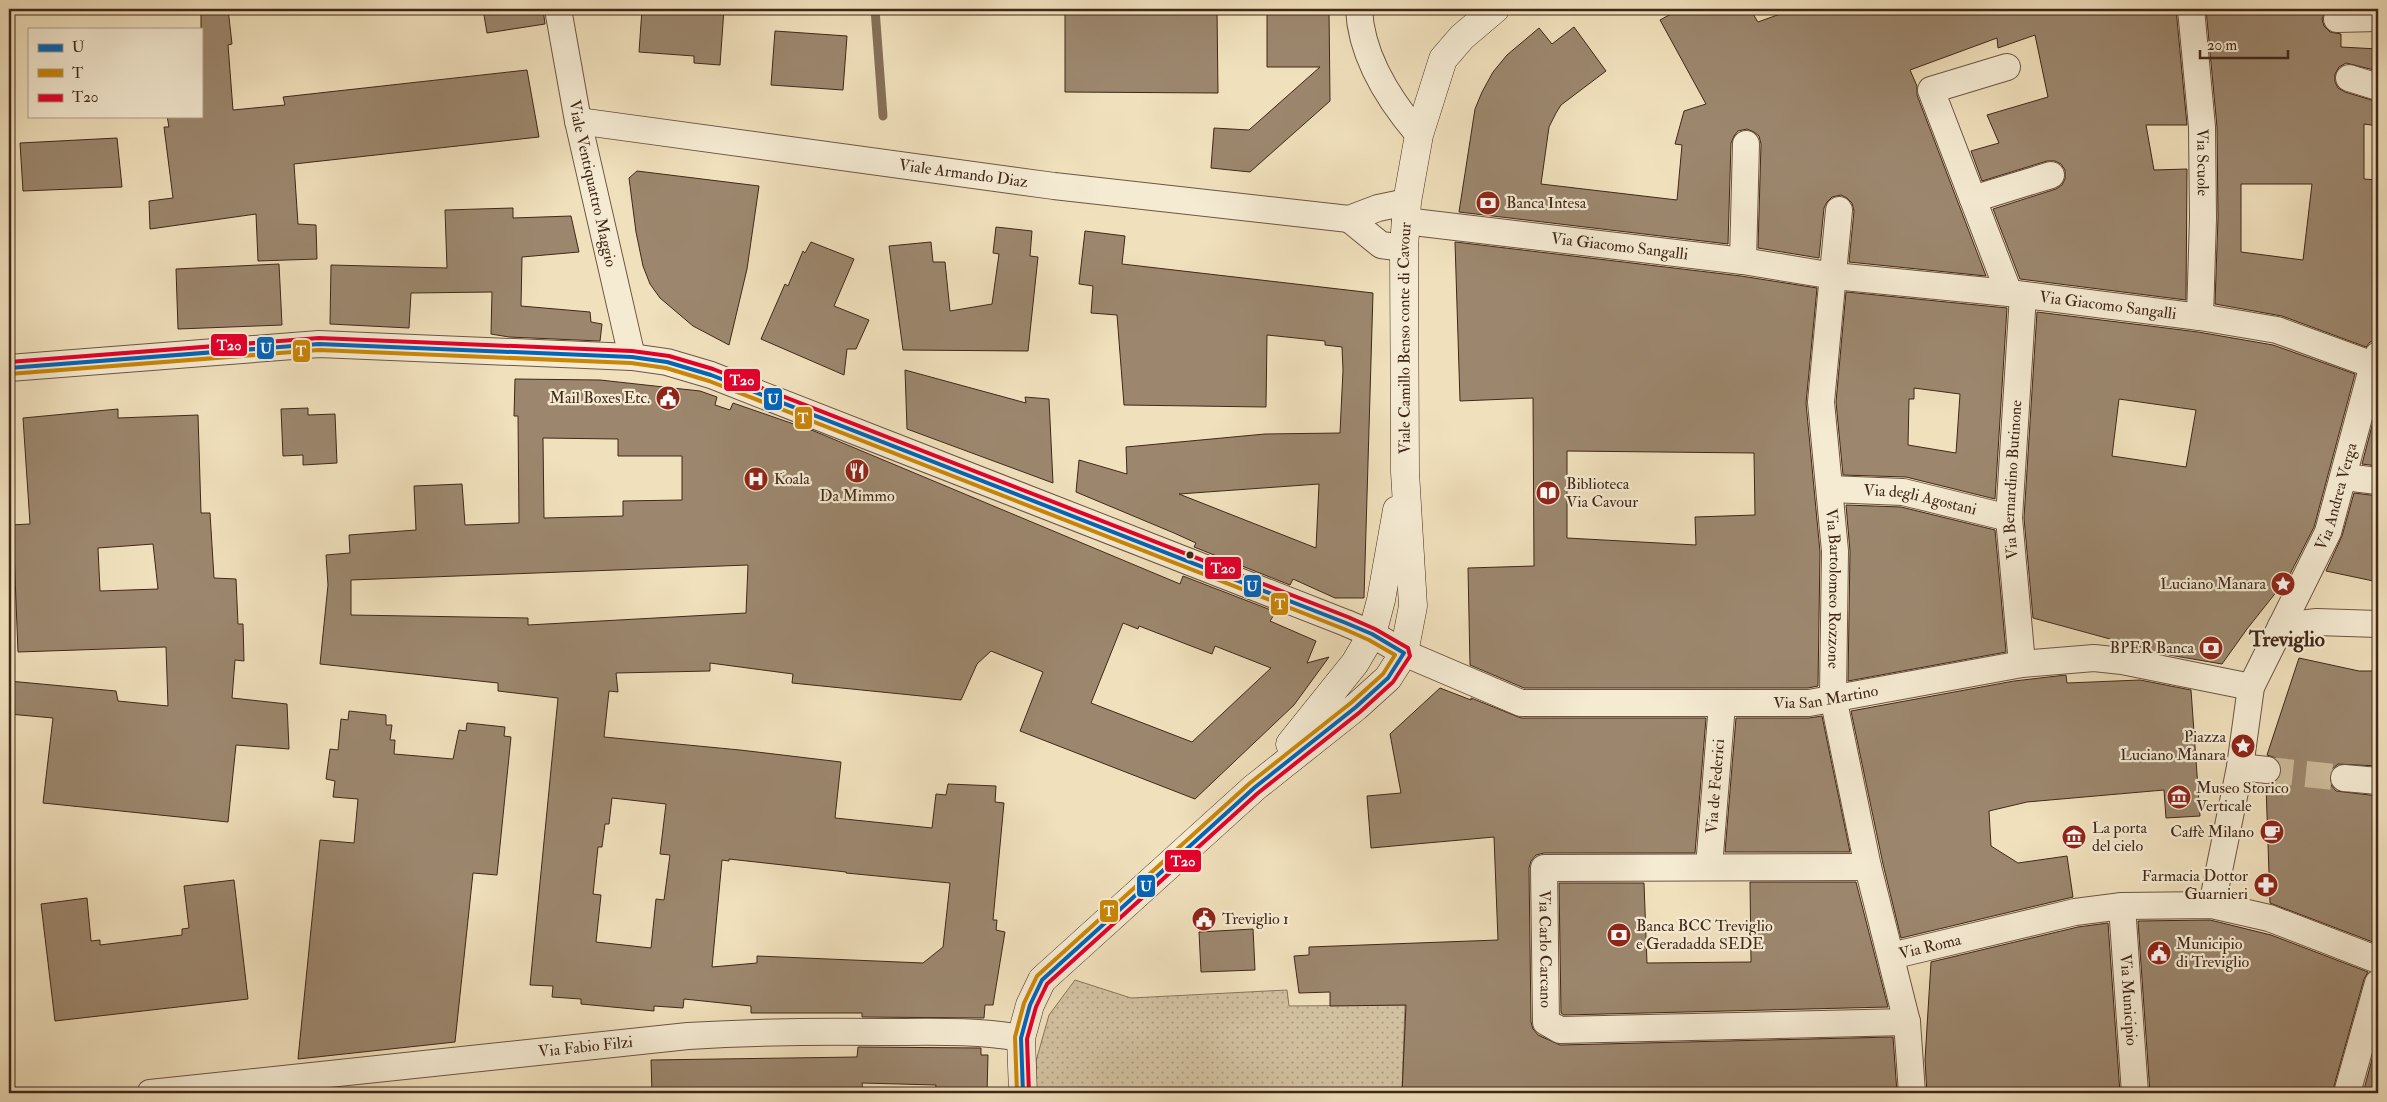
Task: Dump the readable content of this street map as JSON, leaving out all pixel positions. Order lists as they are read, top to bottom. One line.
{"streets":{"street":["Via Scuole","Viale Armando Diaz","Viale Ventiquattro Maggio","Via Giacomo Sangalli","Viale Camillo Benso conte di Cavour","Via Bernardino Butinone","Via Andrea Verga","Via degli Agostani","Via Bartolomeo Rozzone","Via San Martino","Via de Federici","Via Roma","Via Carlo Carcano","Via Municipio","Via Fabio Filzi"]},"crossings":[["Via Scuole","Via Giacomo Sangalli"],["Viale Armando Diaz","Viale Ventiquattro Maggio"],["Viale Armando Diaz","Via Giacomo Sangalli"],["Viale Armando Diaz","Viale Camillo Benso conte di Cavour"],["Viale Ventiquattro Maggio","Via San Martino"],["Via Giacomo Sangalli","Viale Camillo Benso conte di Cavour"],["Via Giacomo Sangalli","Via Bernardino Butinone"],["Via Giacomo Sangalli","Via Andrea Verga"],["Via Giacomo Sangalli","Via Bartolomeo Rozzone"],["Viale Camillo Benso conte di Cavour","Via San Martino"],["Via Bernardino Butinone","Via degli Agostani"],["Via Bernardino Butinone","Via San Martino"],["Via degli Agostani","Via Bartolomeo Rozzone"],["Via Bartolomeo Rozzone","Via San Martino"],["Via Bartolomeo Rozzone","Via Roma"],["Via Bartolomeo Rozzone","Via Carlo Carcano"],["Via San Martino","Via de Federici"],["Via de Federici","Via Carlo Carcano"],["Via Roma","Via Carlo Carcano"],["Via Roma","Via Municipio"]],"districts":["Treviglio"],"places":{"bank":["Banca Intesa","BPER Banca","Banca BCC Treviglio e Geradadda SEDE"],"public building":["Mail Boxes Etc.","Treviglio 1","Municipio di Treviglio"],"restaurant":["Da Mimmo"],"hospital":["Koala"],"library":["Biblioteca Via Cavour"],"place":["Luciano Manara","Piazza Luciano Manara"],"museum":["Museo Storico Verticale","La porta del cielo"],"cafe":["Caffè Milano"],"pharmacy":["Farmacia Dottor Guarnieri"]},"lines":["transit line T20","transit line U","transit line T"],"legend":["U","T","T20"],"scale_bar":"20 m"}
